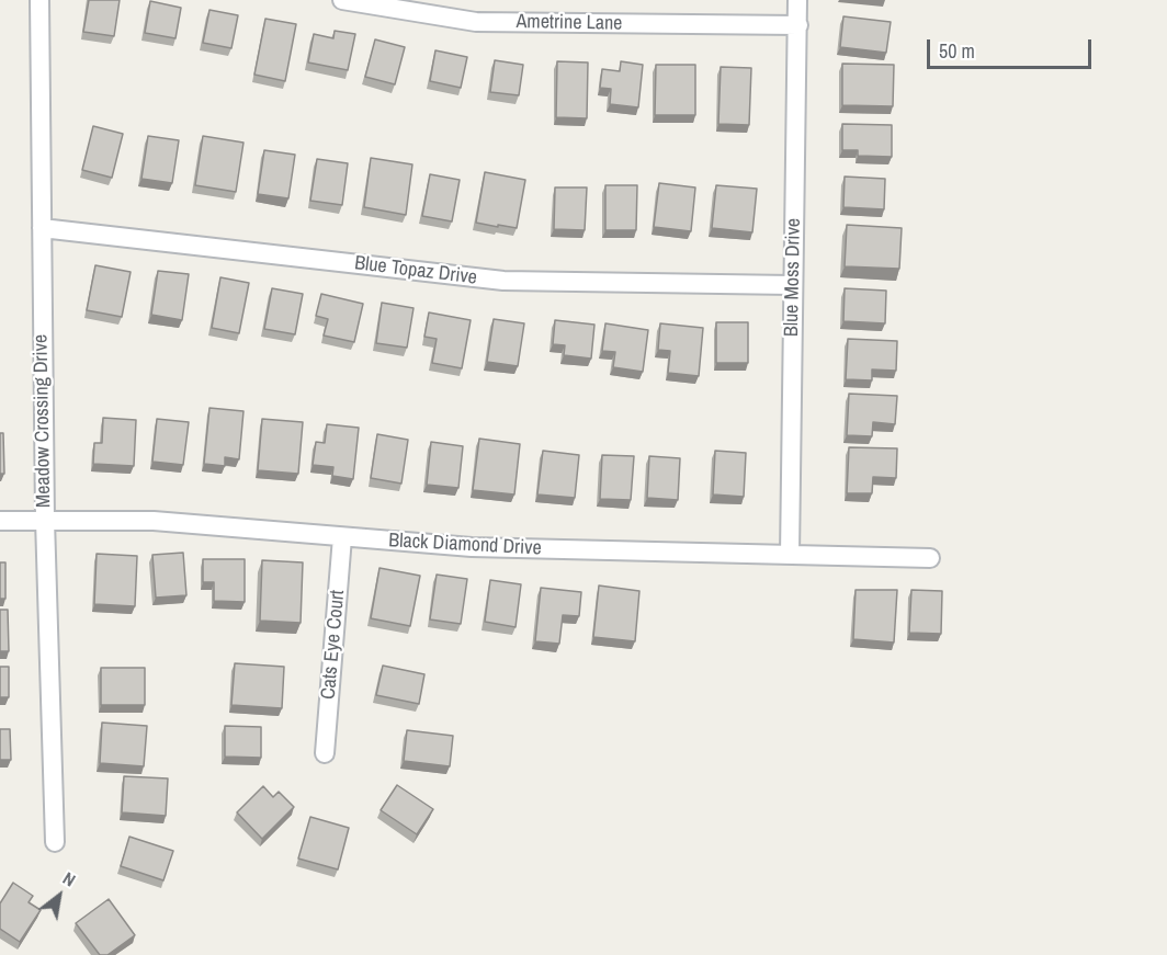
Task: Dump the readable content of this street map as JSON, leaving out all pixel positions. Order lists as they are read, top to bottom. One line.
{"streets":{"street":["Ametrine Lane","Blue Topaz Drive","Blue Moss Drive","Meadow Crossing Drive","Black Diamond Drive","Cats Eye Court"]},"crossings":[["Ametrine Lane","Blue Moss Drive"],["Blue Topaz Drive","Blue Moss Drive"],["Blue Topaz Drive","Meadow Crossing Drive"],["Blue Moss Drive","Black Diamond Drive"],["Meadow Crossing Drive","Black Diamond Drive"],["Black Diamond Drive","Cats Eye Court"]],"scale_bar":"50 m","north":"top right"}
